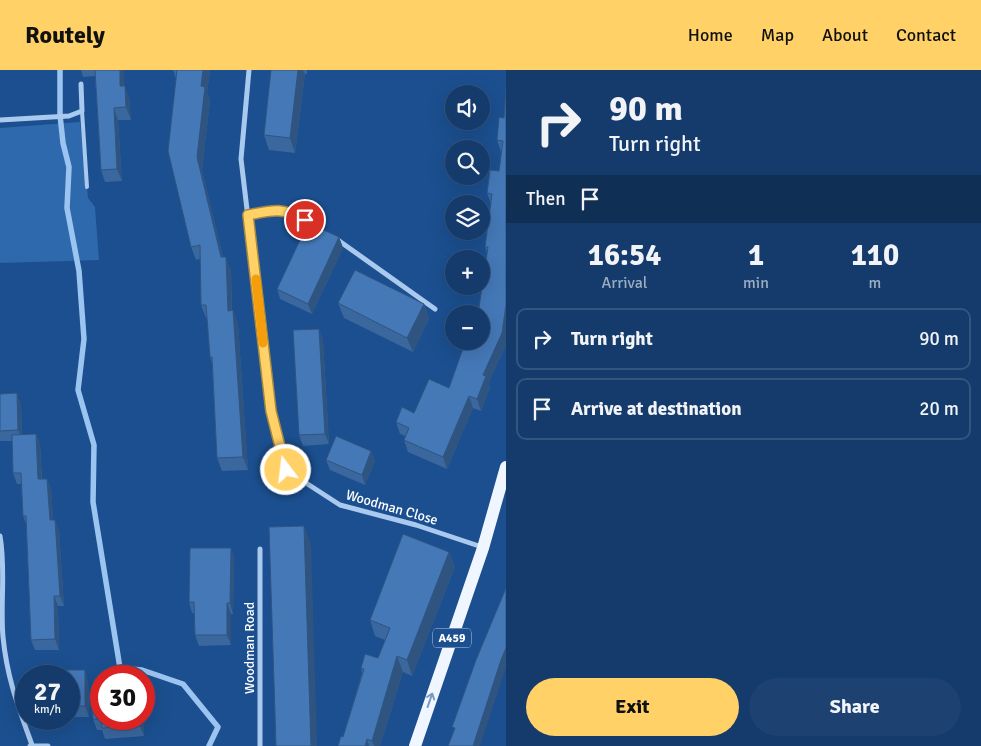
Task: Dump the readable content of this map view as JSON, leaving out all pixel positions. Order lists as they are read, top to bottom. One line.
{"streets":{"main road":["A459"],"street":["Woodman Close","Woodman Road"]},"crossings":[["Woodman Close","A459"]],"page":{"header":"Routely","nav":["Home","Map","About","Contact"],"turn":["90 m","Turn right"],"map_buttons":["+","−"],"then":"Then","eta":["16:54","Arrival","1","min","110","m"],"list":[{"name":"Turn right","value":"90 m"},{"name":"Arrive at destination","value":"20 m"}],"speed":"27 km/h","limit":"30","buttons":["Exit","Share"]}}
